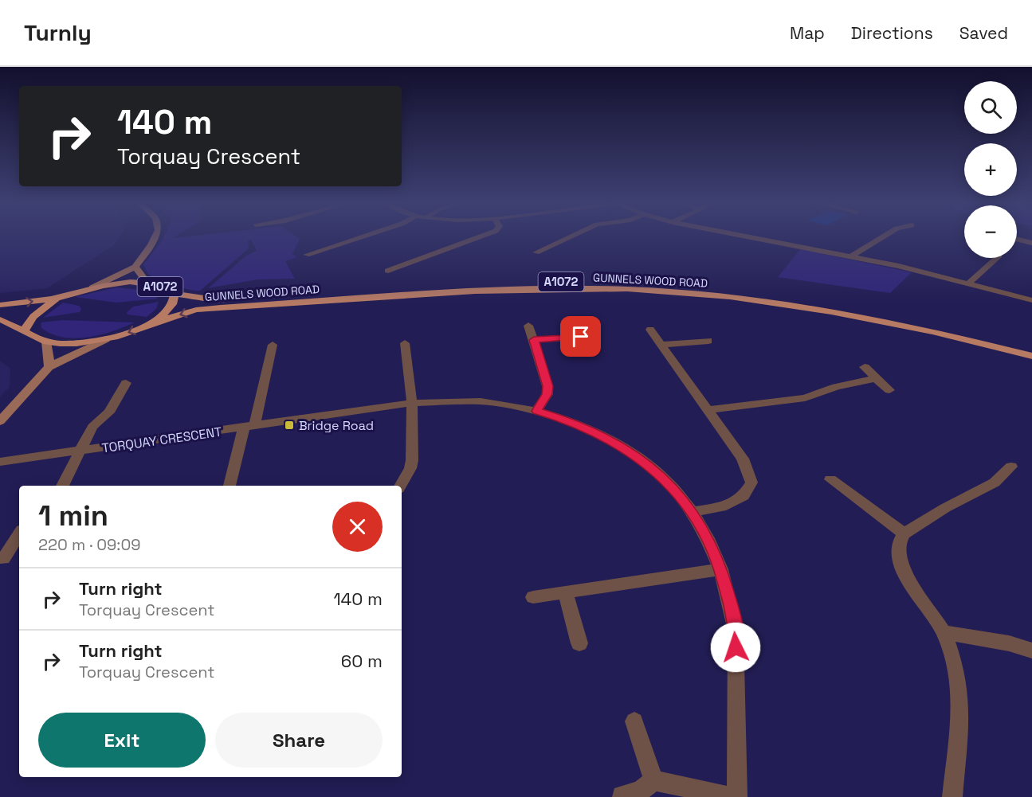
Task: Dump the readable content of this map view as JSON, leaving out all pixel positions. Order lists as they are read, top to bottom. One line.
{"streets":{"main road":["GUNNELS WOOD ROAD","A1072"],"street":["TORQUAY CRESCENT"]},"places":{"transit":["Bridge Road"]},"page":{"header":"Turnly","nav":["Map","Directions","Saved"],"map_buttons":["+","−"],"turn":["140 m","Torquay Crescent"],"heading":["1 min","220 m · 09:09"],"list":[{"name":"Turn right","note":"Torquay Crescent","value":"140 m"},{"name":"Turn right","note":"Torquay Crescent","value":"60 m"}],"buttons":["Exit","Share"]}}
